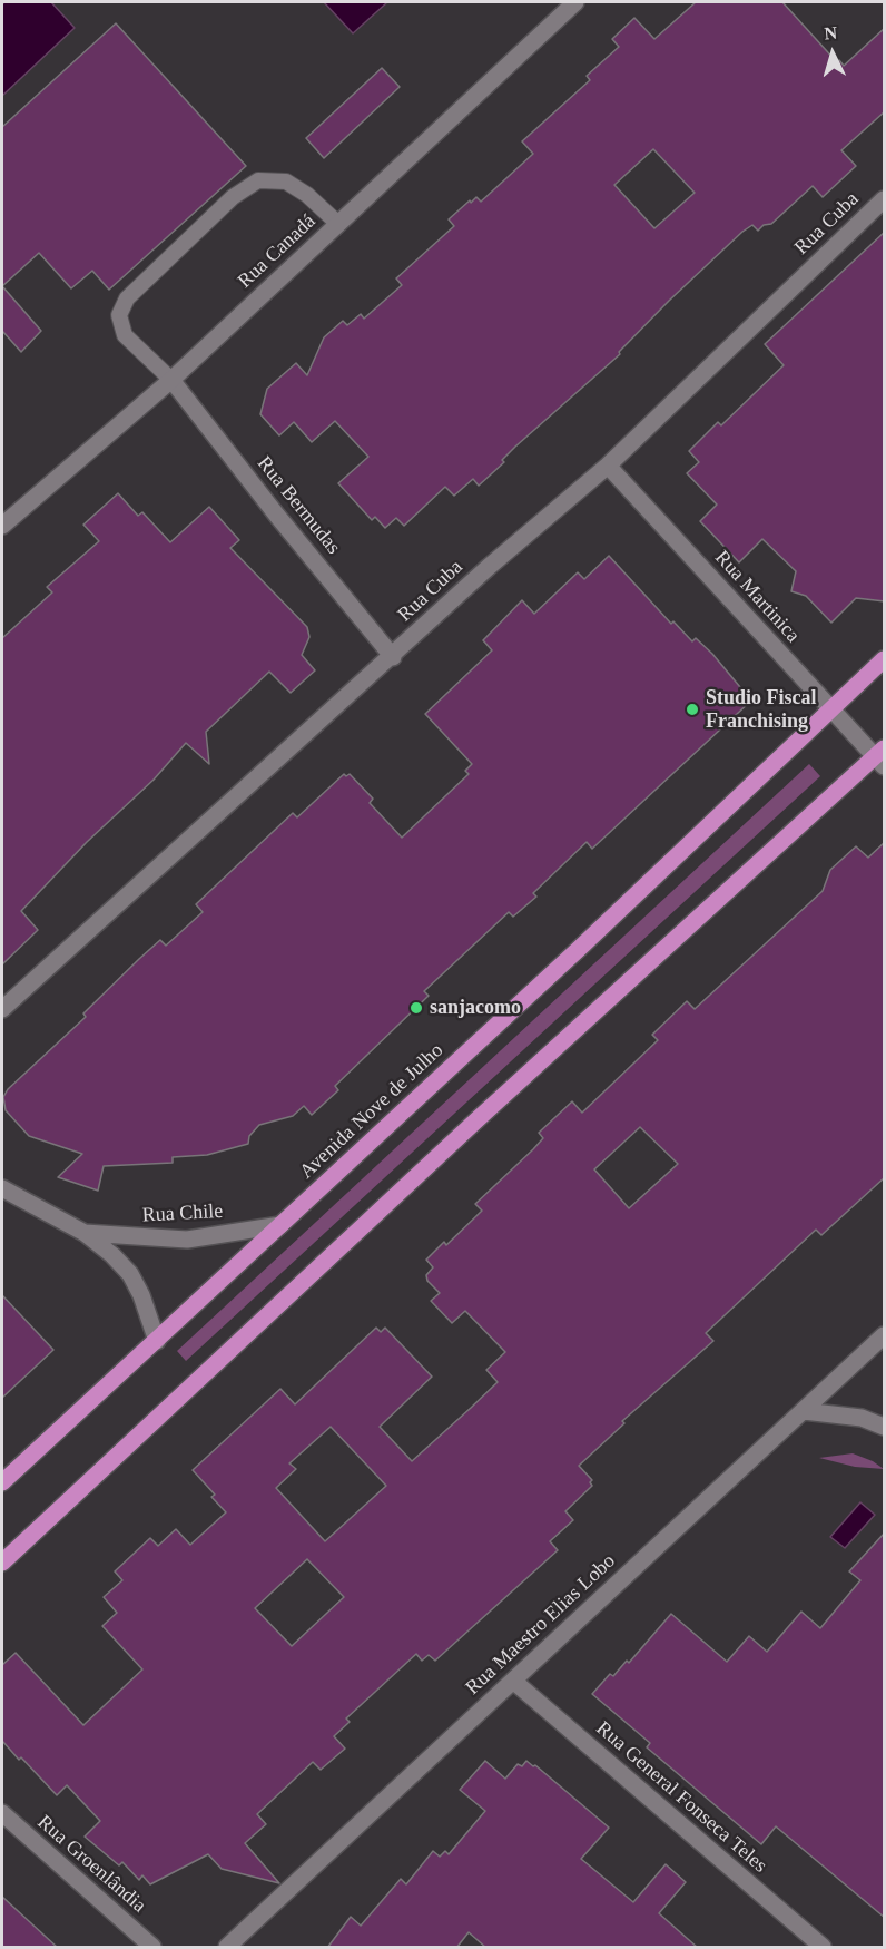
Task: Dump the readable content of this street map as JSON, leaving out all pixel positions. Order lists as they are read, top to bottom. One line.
{"streets":{"main road":["Avenida Nove de Julho"],"street":["Rua Cuba","Rua Canadá","Rua Bermudas","Rua Martinica","Rua Chile","Rua Maestro Elias Lobo","Rua General Fonseca Teles","Rua Groenlândia"]},"crossings":[["Rua Cuba","Rua Bermudas"],["Rua Cuba","Rua Martinica"],["Rua Canadá","Rua Bermudas"],["Rua Martinica","Avenida Nove de Julho"],["Avenida Nove de Julho","Rua Chile"],["Rua Maestro Elias Lobo","Rua General Fonseca Teles"]],"places":["Studio Fiscal Franchising","sanjacomo"],"north":"top"}
